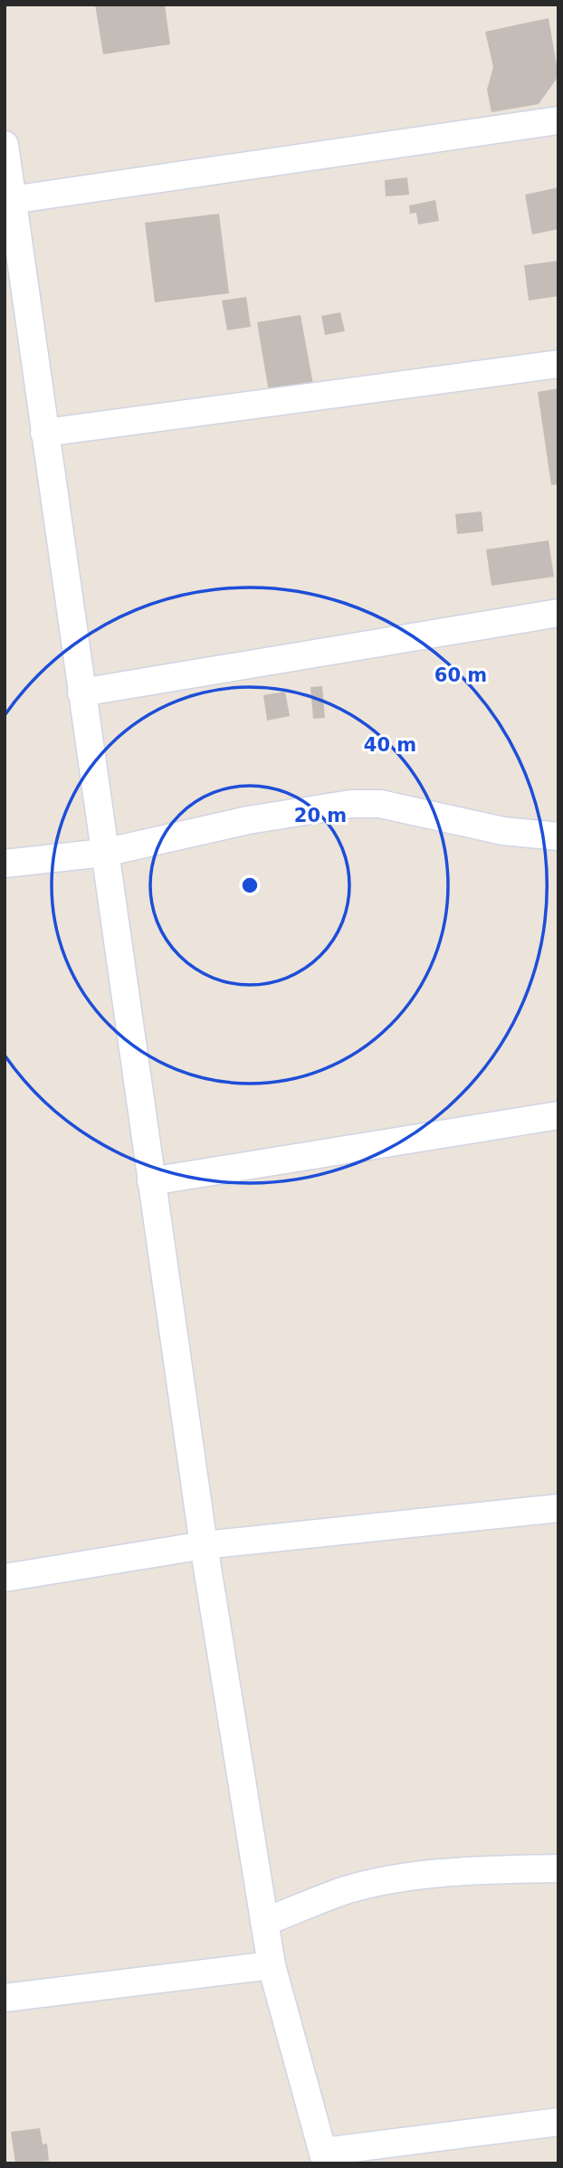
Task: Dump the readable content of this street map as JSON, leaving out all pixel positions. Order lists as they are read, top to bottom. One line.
{"rings":["60 m","40 m","20 m"]}
